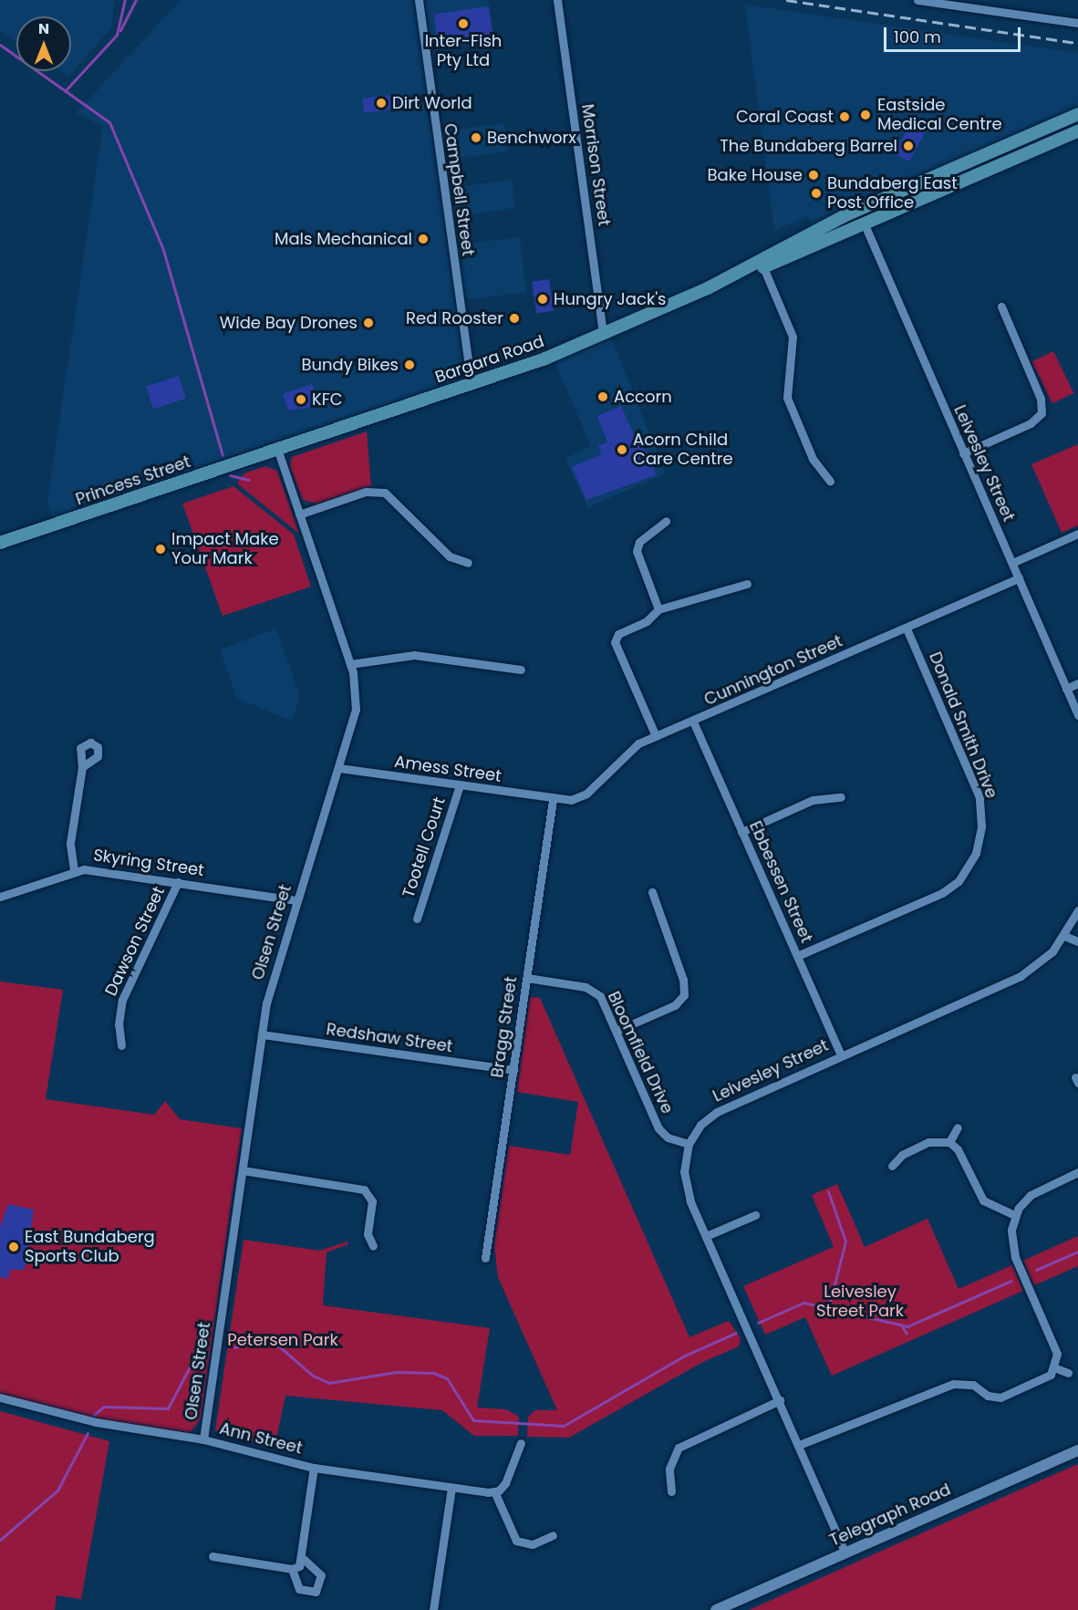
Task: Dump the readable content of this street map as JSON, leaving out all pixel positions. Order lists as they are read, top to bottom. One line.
{"streets":{"main road":["Bargara Road","Princess Street"],"street":["Morrison Street","Campbell Street","Leivesley Street","Cunnington Street","Donald Smith Drive","Amess Street","Tootell Court","Skyring Street","Ebbessen Street","Olsen Street","Dawson Street","Bragg Street","Redshaw Street","Bloomfield Drive","Ann Street","Telegraph Road"]},"crossings":[["Morrison Street","Bargara Road"],["Campbell Street","Bargara Road"],["Bargara Road","Leivesley Street"],["Bargara Road","Princess Street"],["Bargara Road","Olsen Street"],["Leivesley Street","Cunnington Street"],["Leivesley Street","Ebbessen Street"],["Leivesley Street","Bloomfield Drive"],["Leivesley Street","Telegraph Road"],["Princess Street","Olsen Street"],["Cunnington Street","Donald Smith Drive"],["Cunnington Street","Amess Street"],["Cunnington Street","Ebbessen Street"],["Cunnington Street","Bragg Street"],["Donald Smith Drive","Ebbessen Street"],["Amess Street","Tootell Court"],["Amess Street","Olsen Street"],["Amess Street","Bragg Street"],["Skyring Street","Olsen Street"],["Skyring Street","Dawson Street"],["Olsen Street","Redshaw Street"],["Olsen Street","Ann Street"],["Bragg Street","Redshaw Street"],["Bragg Street","Bloomfield Drive"]],"parks":["Leivesley Street Park","Petersen Park"],"places":["Inter-Fish Pty Ltd","Dirt World","Eastside Medical Centre","Coral Coast","Benchworx","The Bundaberg Barrel","Bake House","Bundaberg East Post Office","Mals Mechanical","Hungry Jack's","Red Rooster","Wide Bay Drones","Bundy Bikes","Accorn","KFC","Acorn Child Care Centre","Impact Make Your Mark","East Bundaberg Sports Club"],"scale_bar":"100 m","north":"top"}
